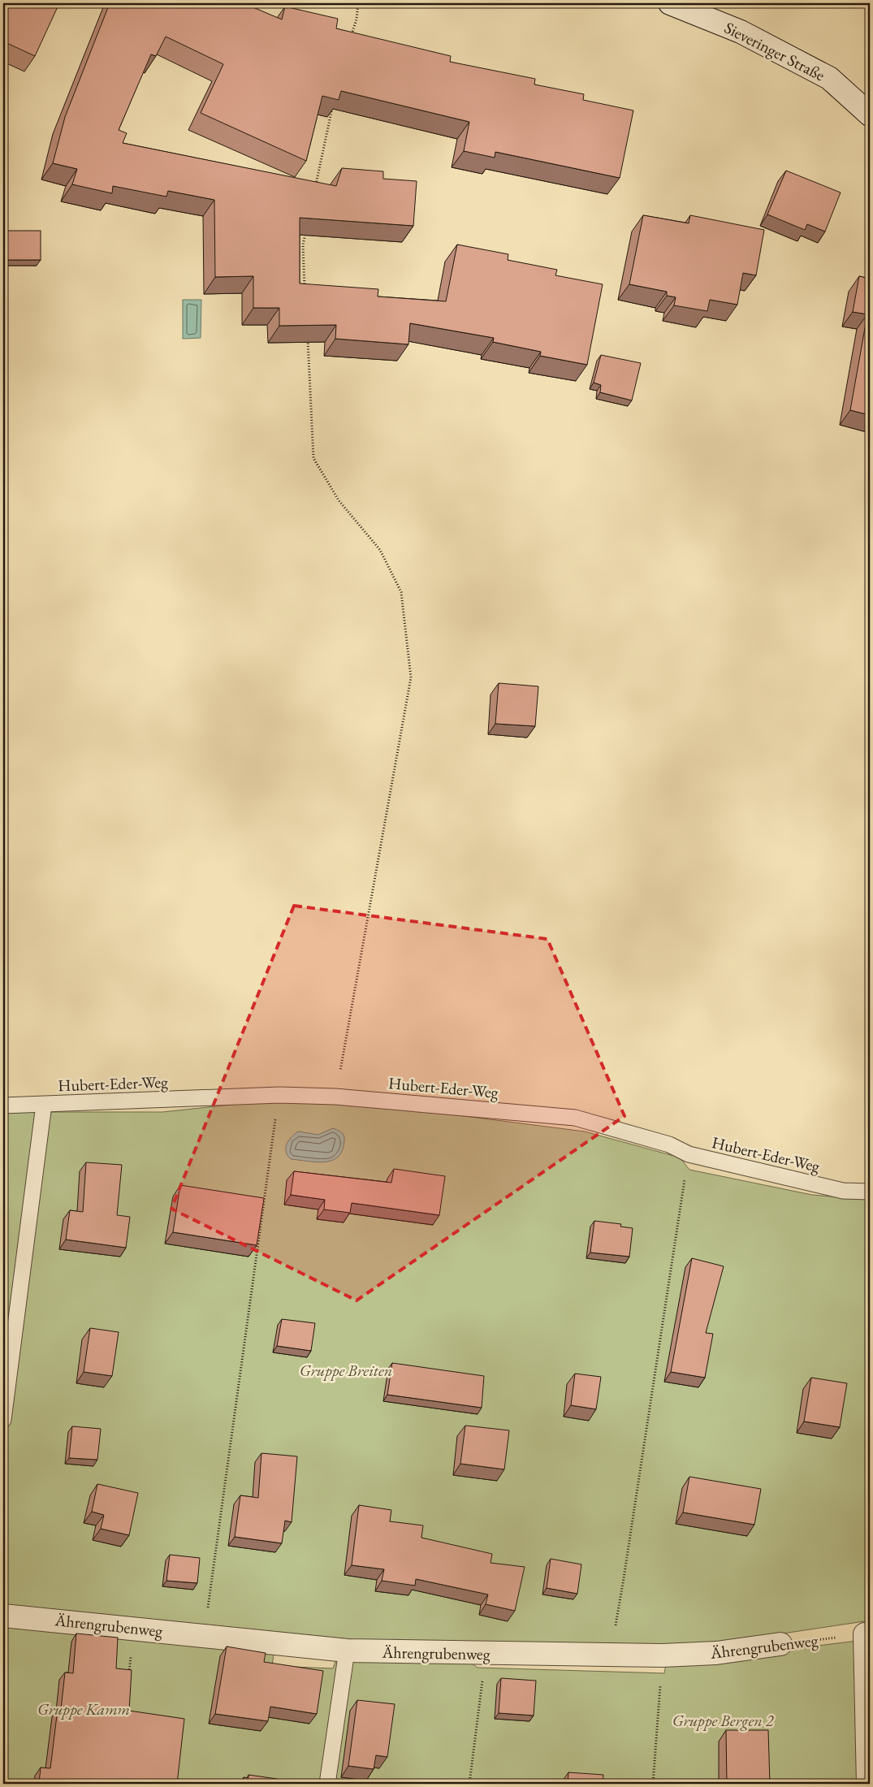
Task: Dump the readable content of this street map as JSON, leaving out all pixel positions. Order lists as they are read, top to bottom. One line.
{"streets":{"street":["Sieveringer Straße","Ährengrubenweg"],"lane":["Hubert-Eder-Weg"]},"parks":["Gruppe Breiten","Gruppe Kamm","Gruppe Bergen 2"]}
